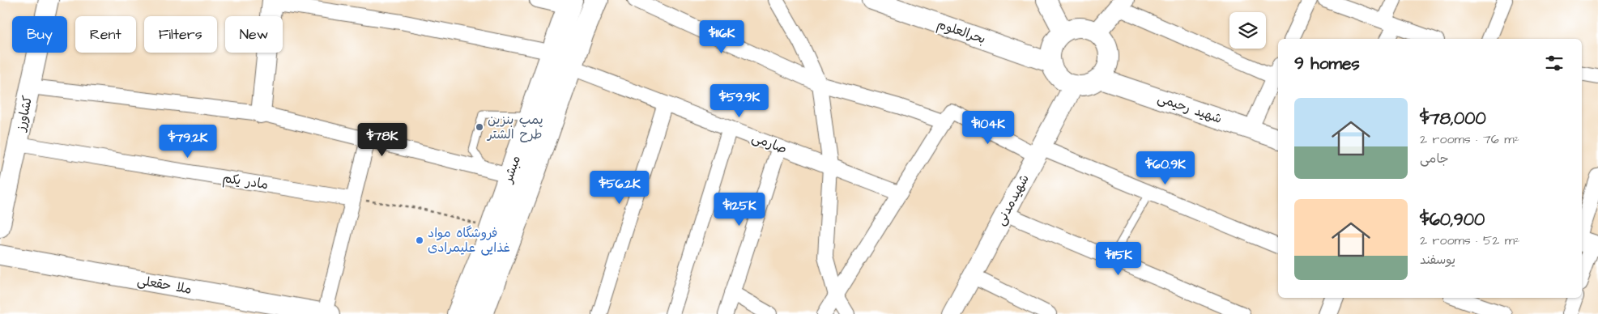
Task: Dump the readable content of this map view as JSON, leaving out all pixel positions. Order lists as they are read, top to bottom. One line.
{"streets":{"main road":["مبشر"],"street":["بحرالعلوم","شهید رحیمی","کشاورز","صارمی","مادر یکم","شهیدمدنی","ملا حقعلی"]},"crossings":[["بحرالعلوم","شهید رحیمی"],["بحرالعلوم","شهیدمدنی"],["شهید رحیمی","شهیدمدنی"],["کشاورز","مادر یکم"]],"places":["پمپ بنزین طرح الشتر","فروشگاه مواد غذایی علیمرادی"],"page":{"chip":["Buy","Rent","Filters","New"],"price":["$116K","$59.9K","$104K","$78K","$79.2K","$60.9K","$56.2K","$125K","$115K"],"heading":"9 homes","list":[{"name":"$78,000","note":"2 rooms · 76 m² · جامی"},{"name":"$60,900","note":"2 rooms · 52 m² · یوسفند"}]}}
